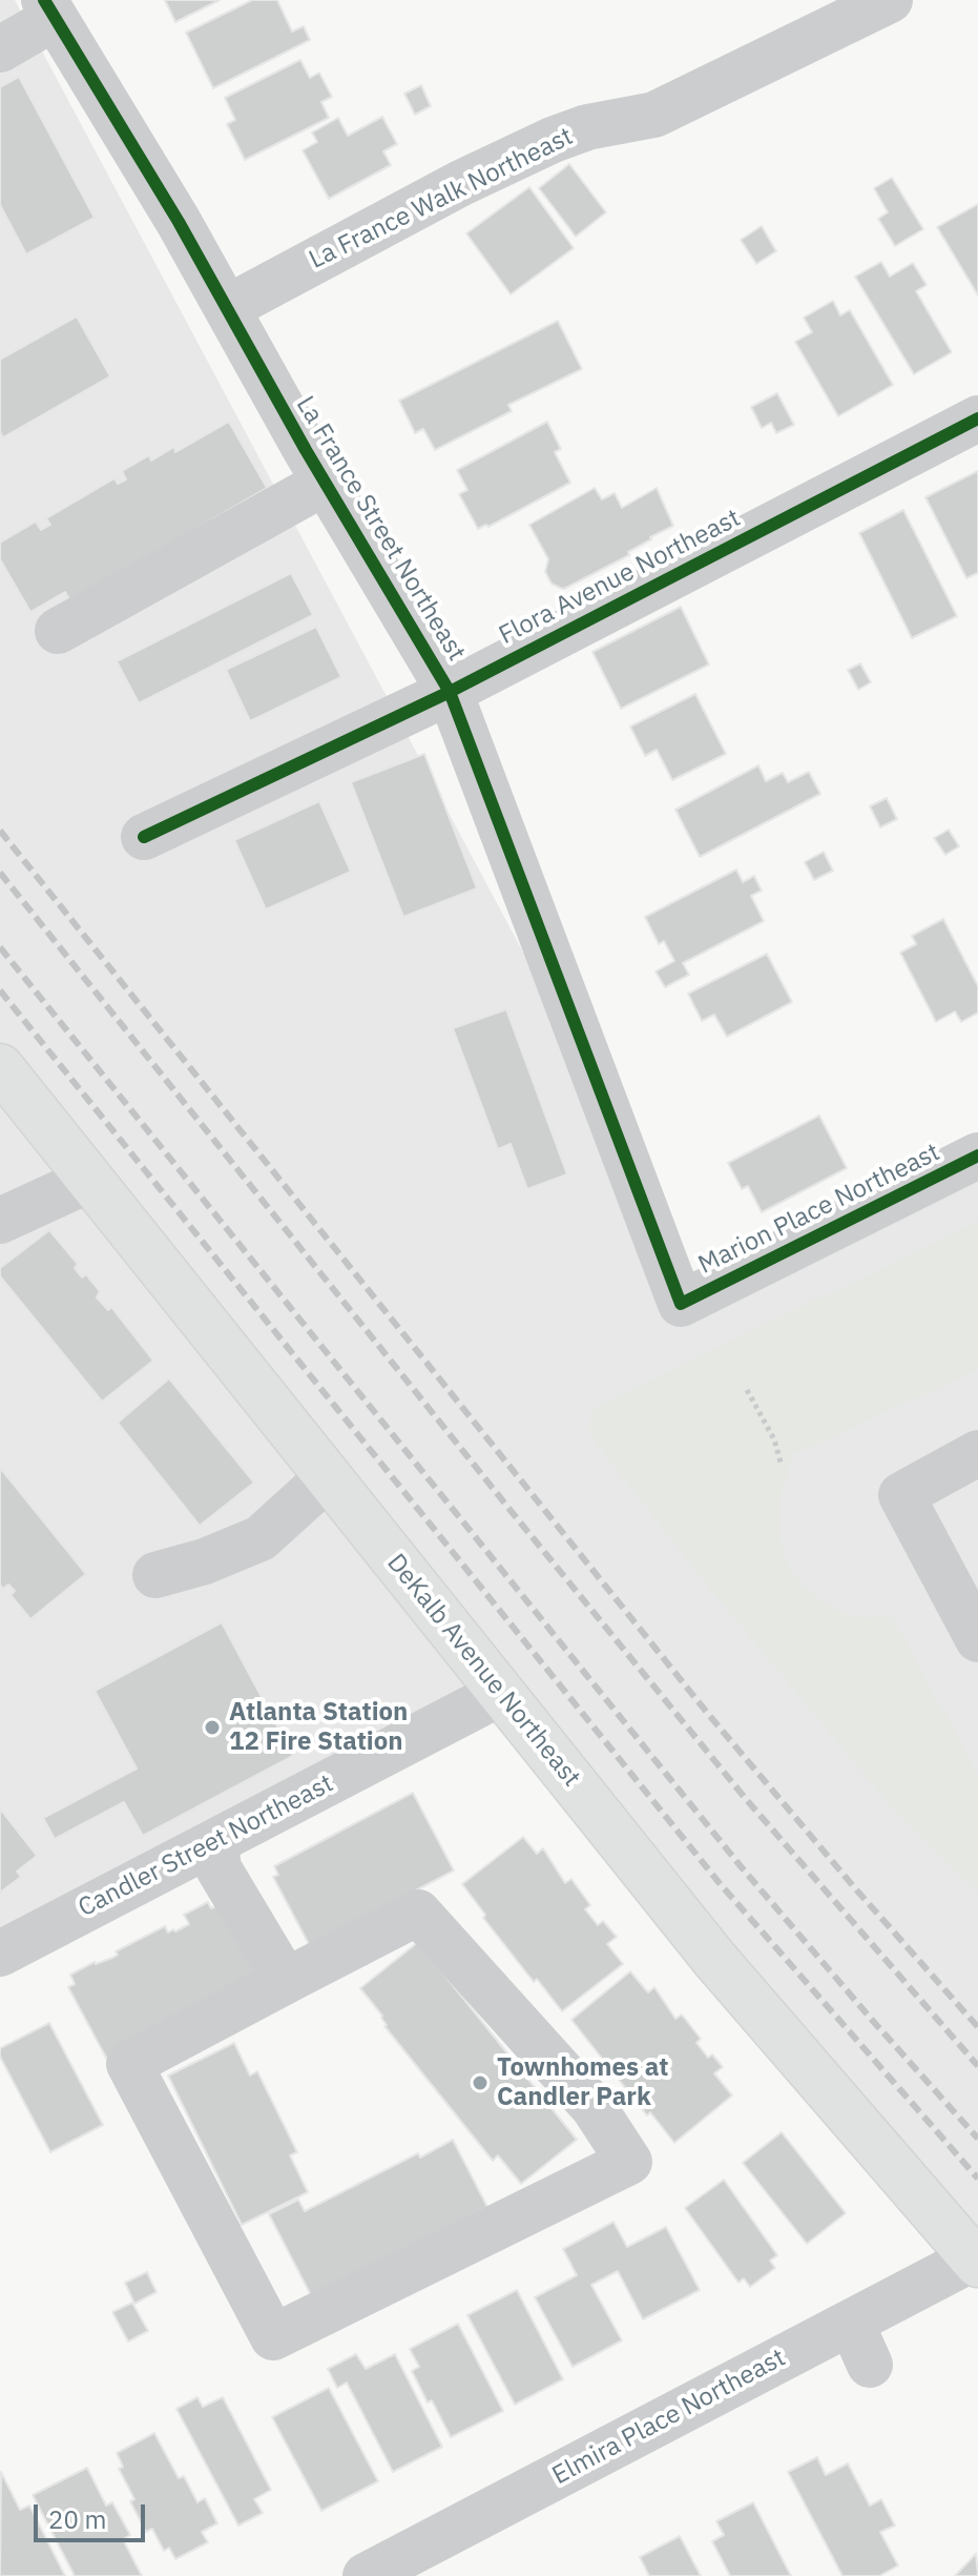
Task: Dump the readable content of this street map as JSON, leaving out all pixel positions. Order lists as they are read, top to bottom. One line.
{"streets":{"main road":["DeKalb Avenue Northeast"],"street":["La France Walk Northeast","La France Street Northeast","Flora Avenue Northeast","Marion Place Northeast","Candler Street Northeast","Elmira Place Northeast"]},"crossings":[["La France Walk Northeast","La France Street Northeast"],["La France Street Northeast","Flora Avenue Northeast"],["La France Street Northeast","Marion Place Northeast"],["DeKalb Avenue Northeast","Candler Street Northeast"],["DeKalb Avenue Northeast","Elmira Place Northeast"]],"places":["Atlanta Station 12 Fire Station","Townhomes at Candler Park"],"scale_bar":"20 m"}
